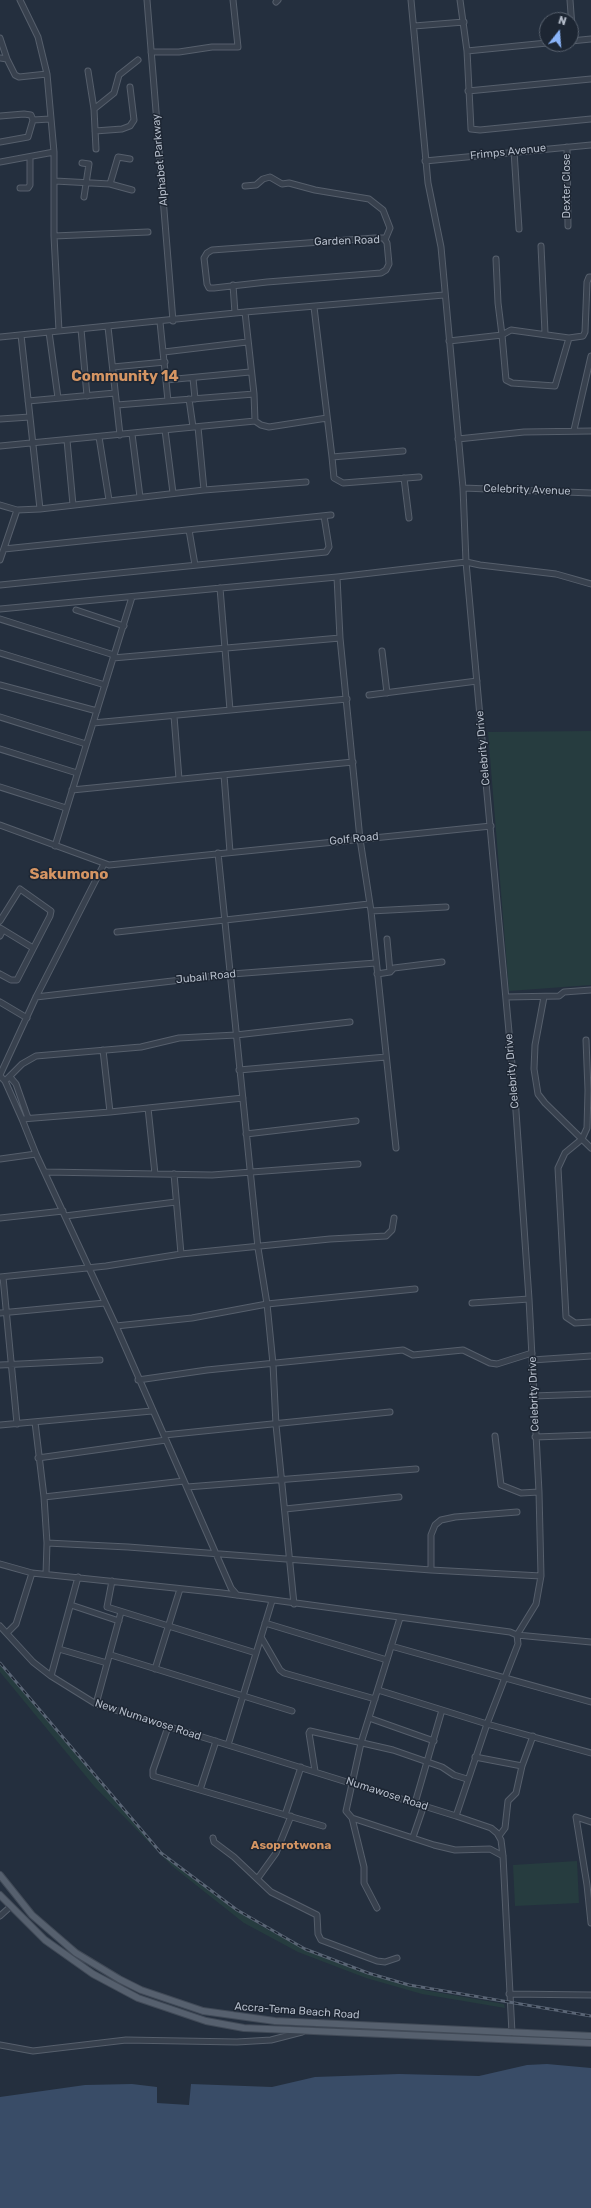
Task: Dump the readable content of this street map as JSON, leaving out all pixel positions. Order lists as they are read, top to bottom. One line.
{"streets":{"main road":["Accra-Tema Beach Road"],"street":["Frimps Avenue","Alphabet Parkway","Dexter Close","Garden Road","Celebrity Avenue","Celebrity Drive","Golf Road","Jubail Road","New Numawose Road","Numawose Road"]},"crossings":[["Frimps Avenue","Dexter Close"],["Frimps Avenue","Celebrity Drive"],["Celebrity Avenue","Celebrity Drive"],["Celebrity Drive","Golf Road"],["New Numawose Road","Numawose Road"]],"districts":["Community 14","Sakumono","Asoprotwona"],"north":"top"}
